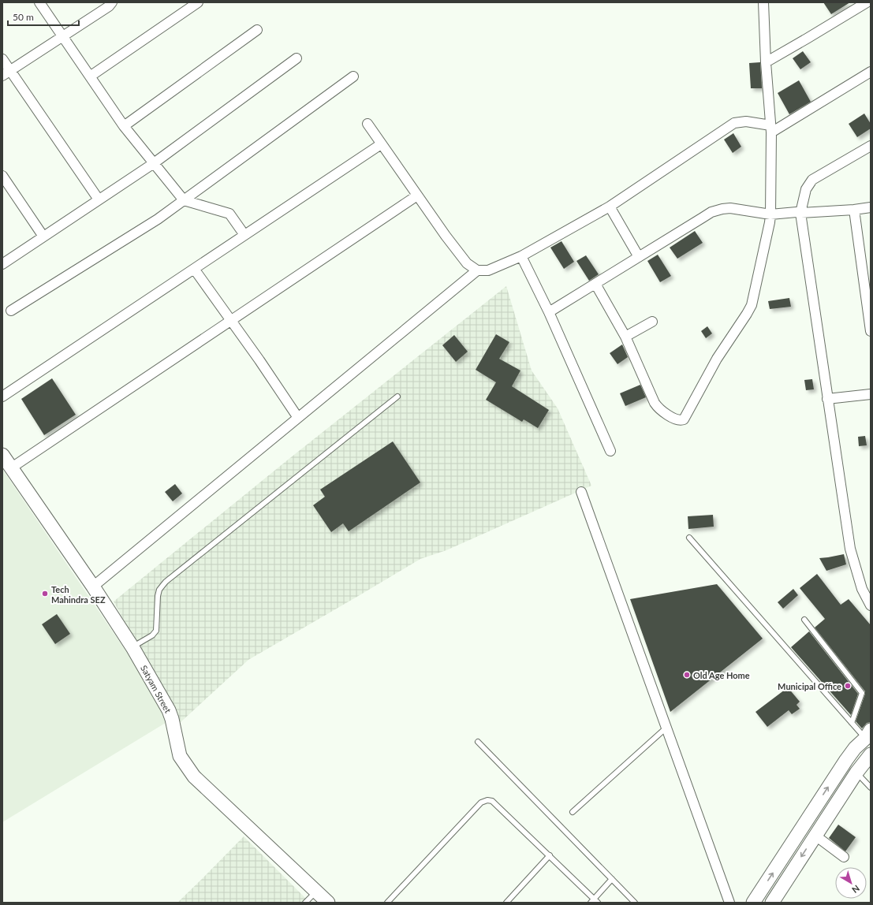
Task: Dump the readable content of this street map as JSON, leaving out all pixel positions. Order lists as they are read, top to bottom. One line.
{"streets":{"street":["Satyam Street"]},"places":["Tech Mahindra SEZ","Old Age Home","Municipal Office"],"scale_bar":"50 m","north":"bottom right"}
